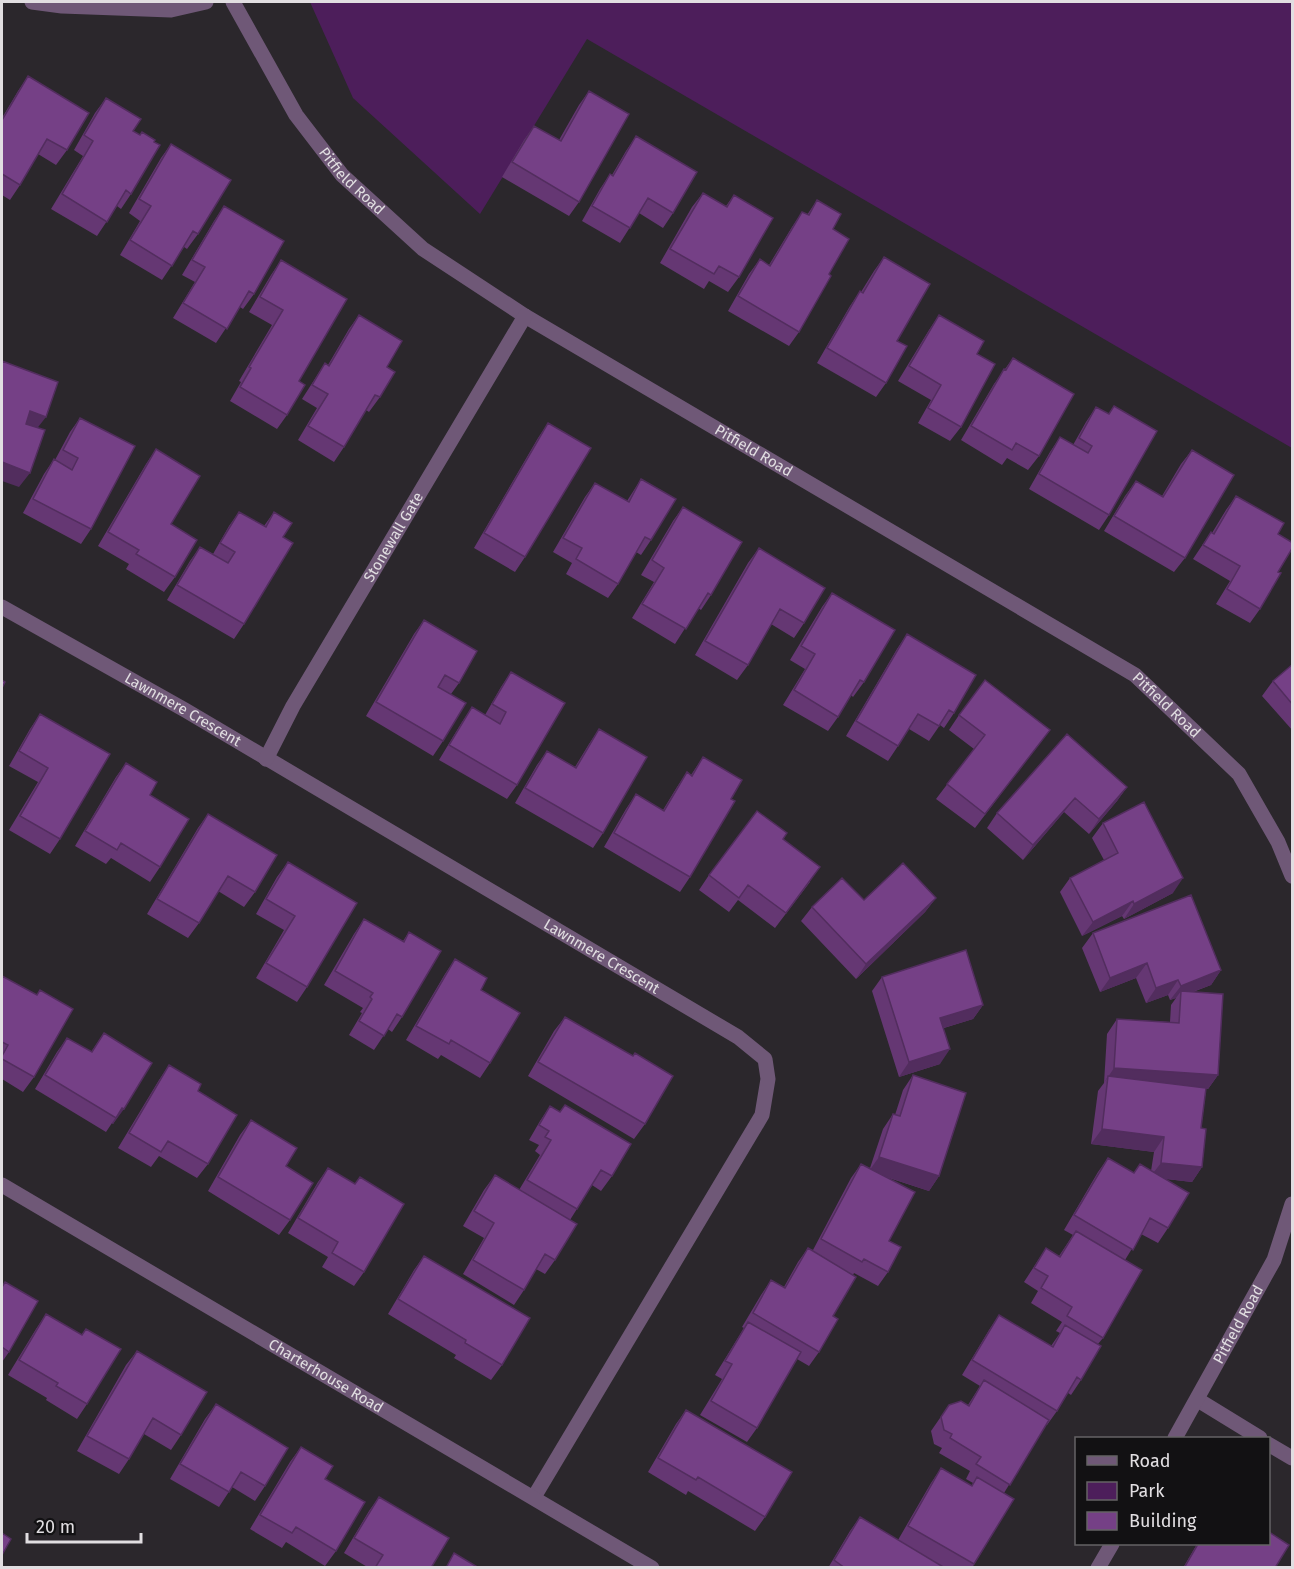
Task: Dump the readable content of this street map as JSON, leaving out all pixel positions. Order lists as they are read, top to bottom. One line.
{"streets":{"street":["Pitfield Road","Stonewall Gate","Lawnmere Crescent","Charterhouse Road"]},"crossings":[["Pitfield Road","Stonewall Gate"],["Stonewall Gate","Lawnmere Crescent"],["Lawnmere Crescent","Charterhouse Road"]],"legend":["Road","Park","Building"],"scale_bar":"20 m"}
